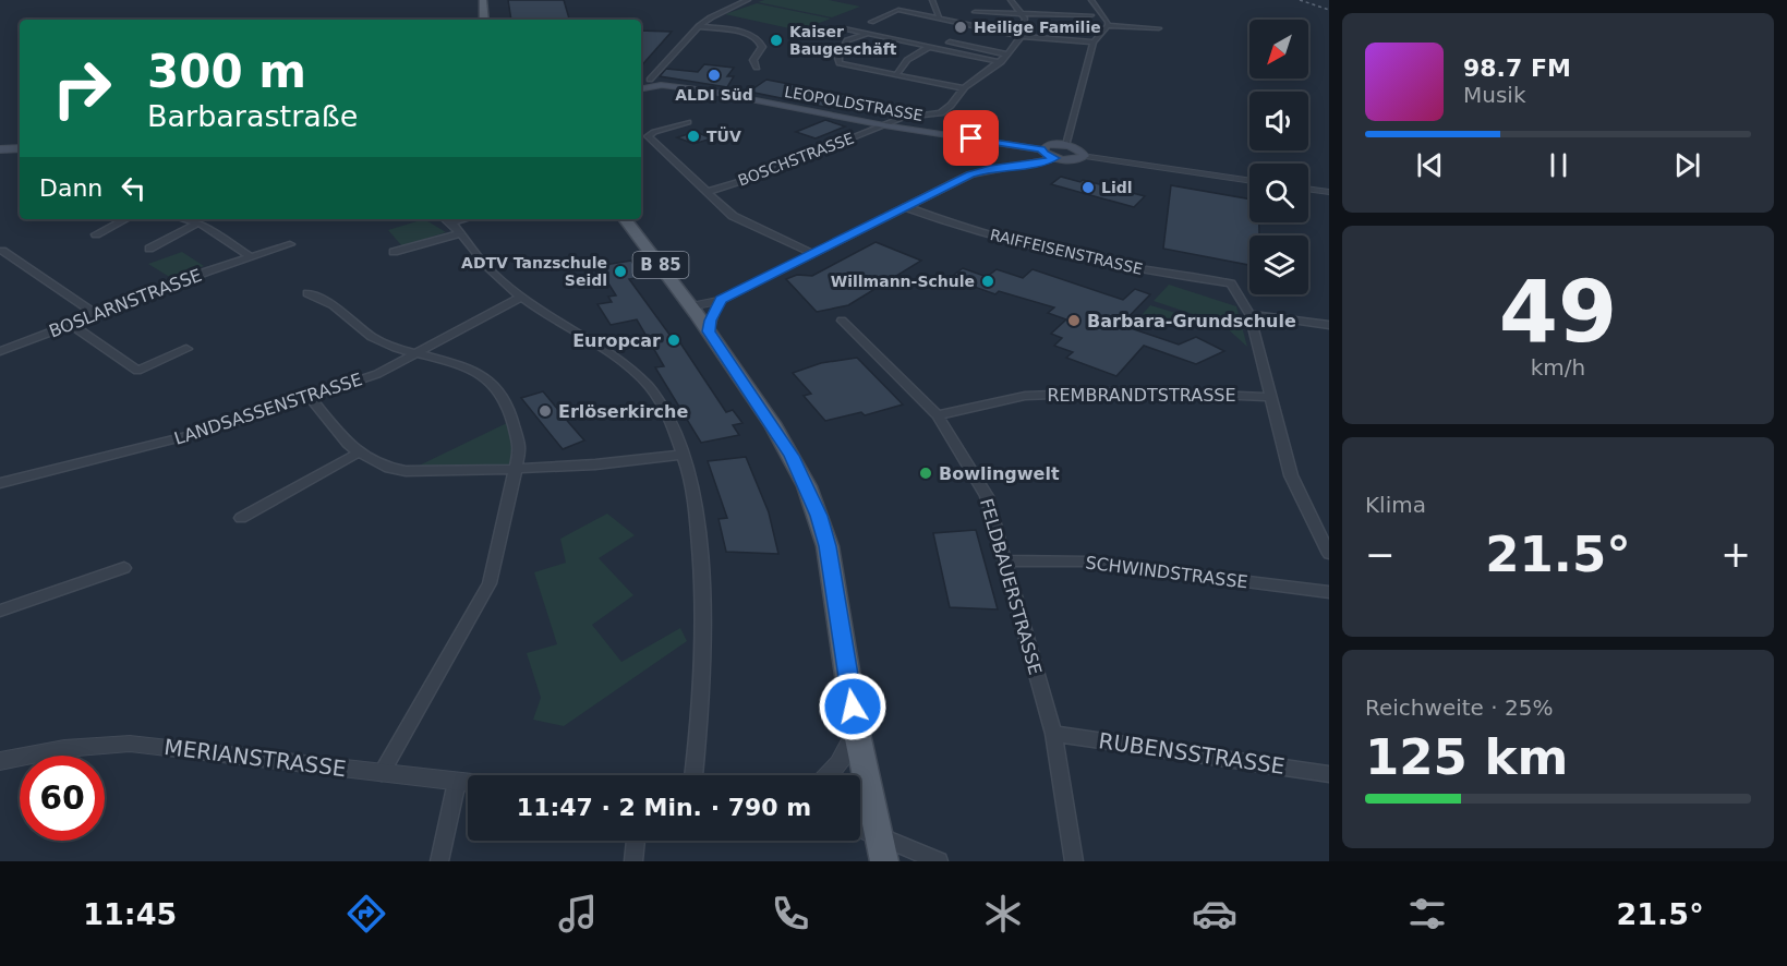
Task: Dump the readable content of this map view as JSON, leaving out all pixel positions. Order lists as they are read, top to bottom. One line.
{"streets":{"main road":["LEOPOLDSTRASSE","B 85"],"street":["BOSCHSTRASSE","RAIFFEISENSTRASSE","BOSLARNSTRASSE","REMBRANDTSTRASSE","LANDSASSENSTRASSE","SCHWINDSTRASSE","FELDBAUERSTRASSE","RUBENSSTRASSE","MERIANSTRASSE"]},"crossings":[["LEOPOLDSTRASSE","BOSCHSTRASSE"],["REMBRANDTSTRASSE","FELDBAUERSTRASSE"],["SCHWINDSTRASSE","FELDBAUERSTRASSE"],["FELDBAUERSTRASSE","RUBENSSTRASSE"]],"places":["Heilige Familie","Kaiser Baugeschäft","ALDI Süd","TÜV","Lidl","ADTV Tanzschule Seidl","Willmann-Schule","Barbara-Grundschule","Europcar","Erlöserkirche","Bowlingwelt"],"north":"bottom left","page":{"turn":["300 m","Barbarastraße"],"song":["98.7 FM","Musik"],"then":"Dann","tile":[["49","km/h"],"Klima",["Reichweite · 25%","125 km"]],"heat":["−","21.5°","+"],"limit":"60","trip":"11:47 · 2 Min. · 790 m","tabs":["11:45","21.5°"]}}
